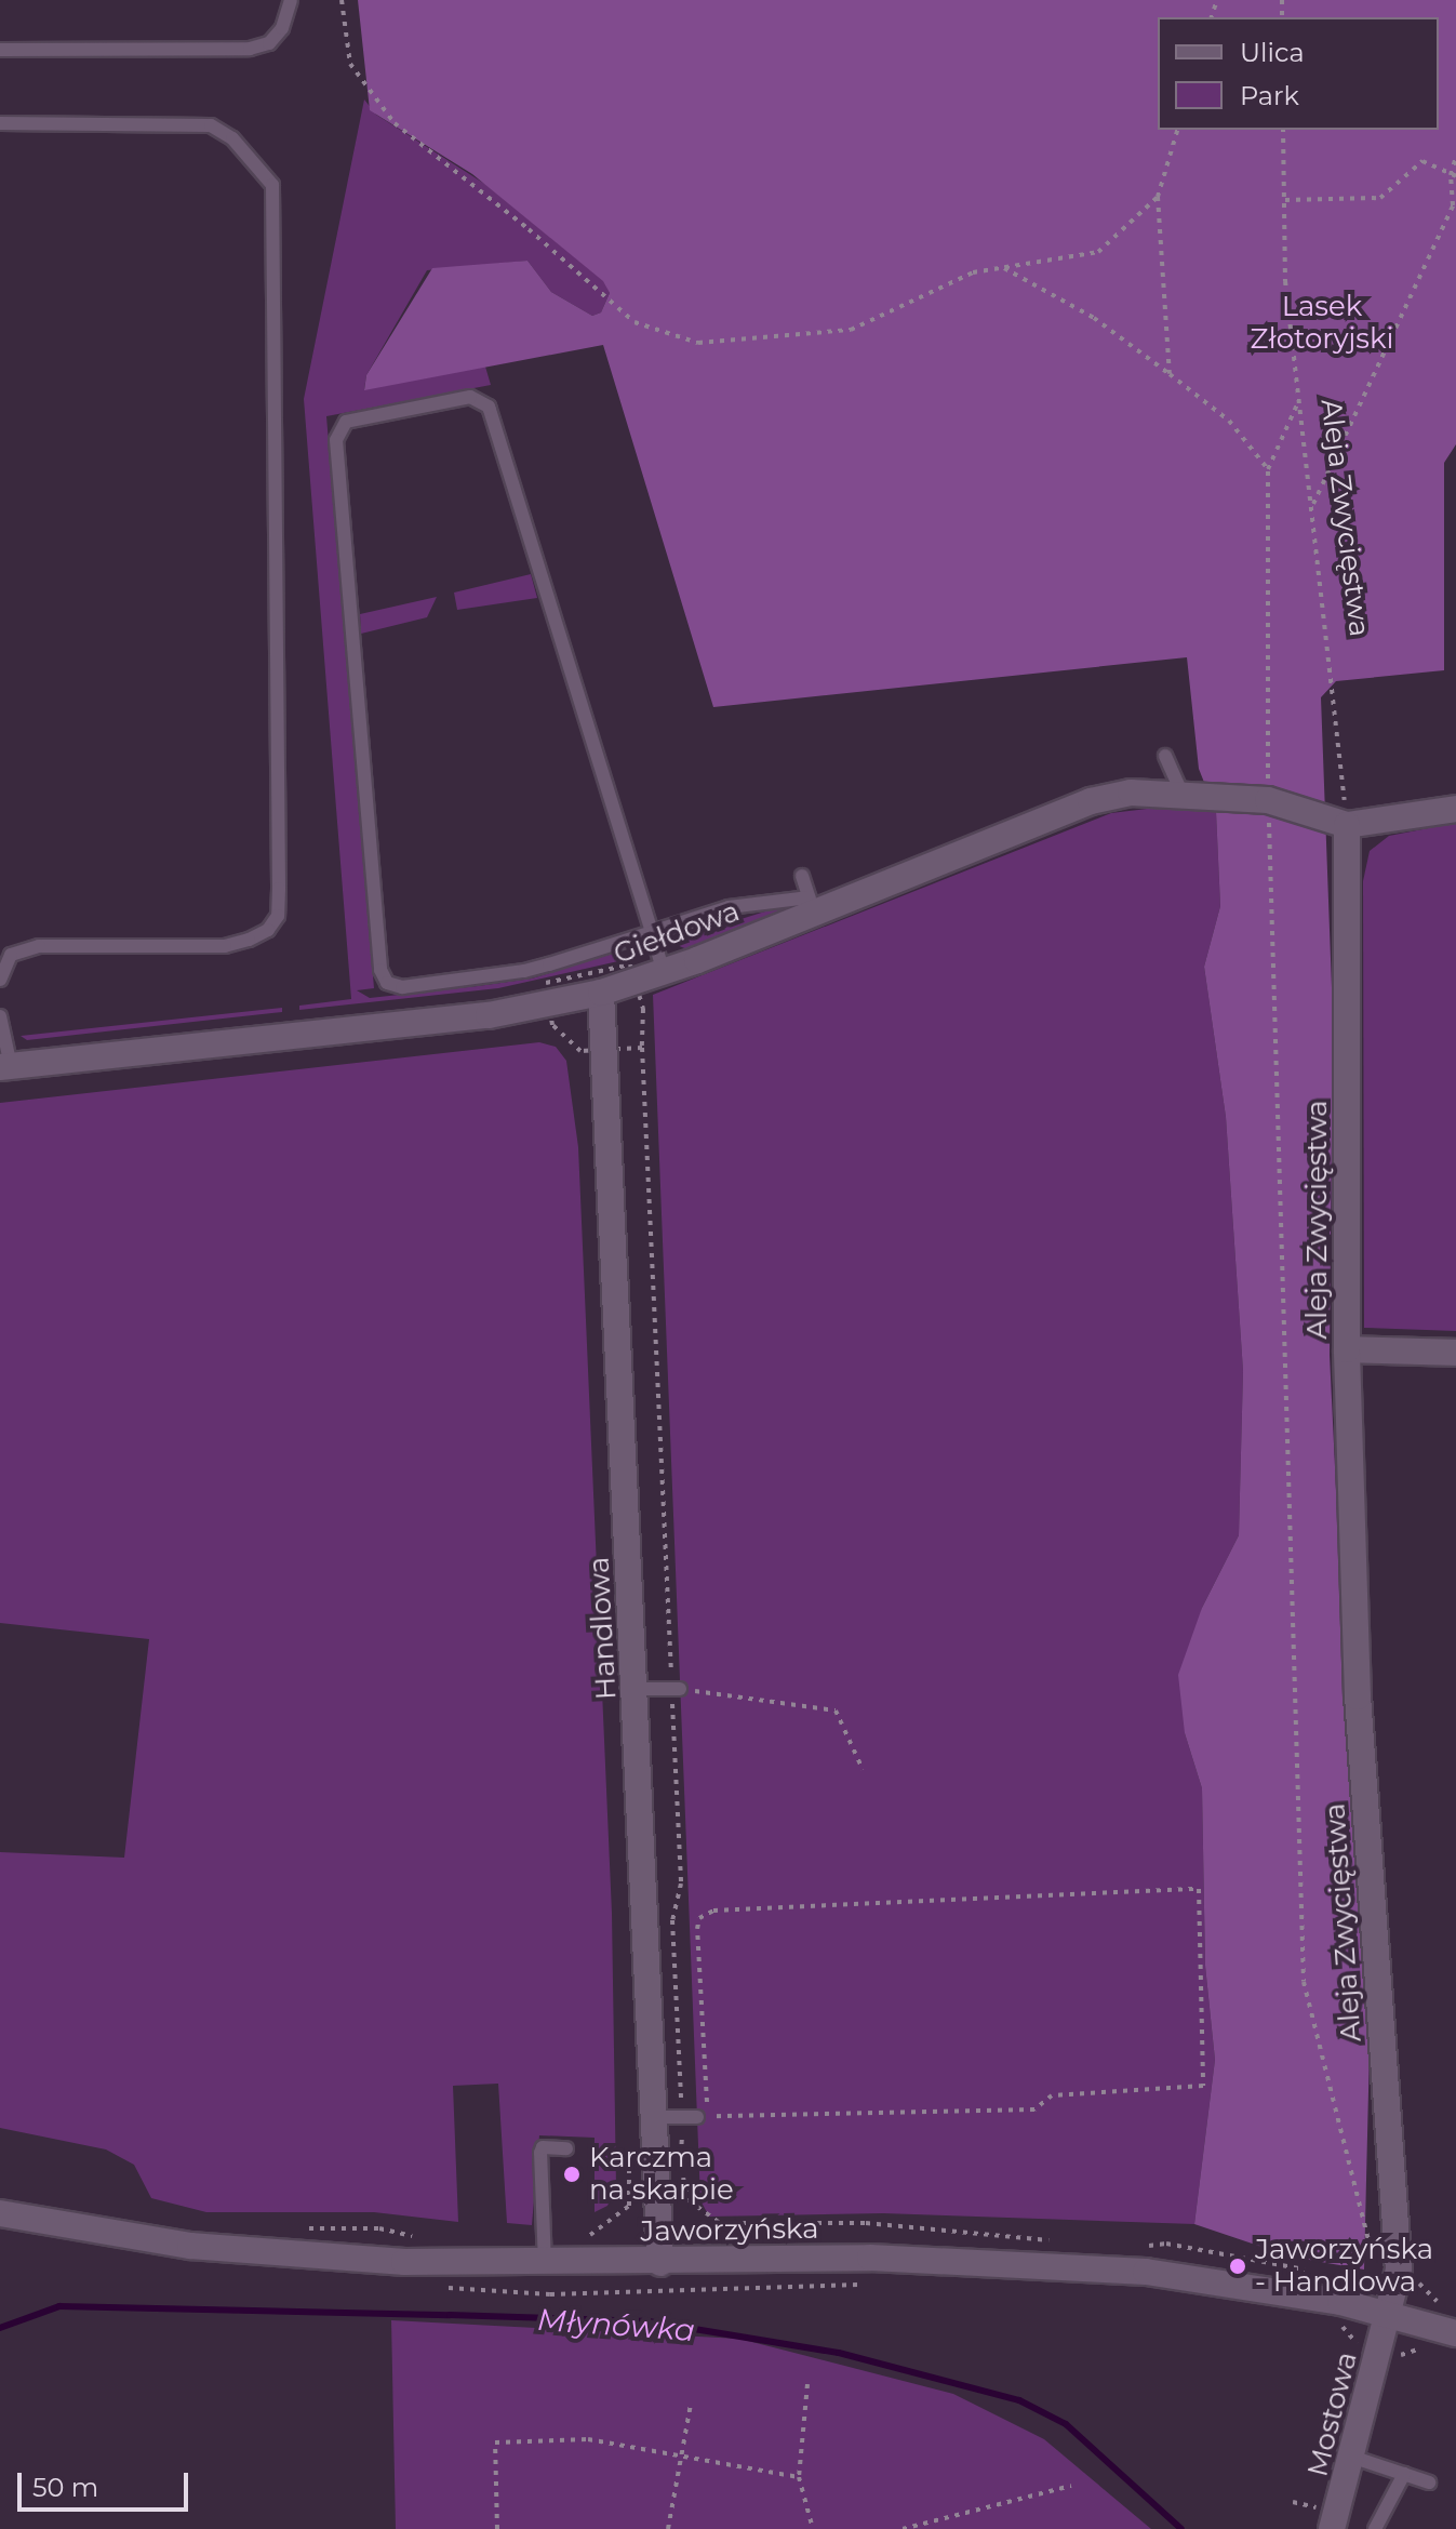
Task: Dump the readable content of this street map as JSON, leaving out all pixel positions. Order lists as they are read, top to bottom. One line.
{"streets":{"street":["Aleja Zwycięstwa","Giełdowa","Handlowa","Jaworzyńska","Mostowa"]},"crossings":[["Aleja Zwycięstwa","Giełdowa"],["Aleja Zwycięstwa","Jaworzyńska"],["Aleja Zwycięstwa","Mostowa"],["Giełdowa","Handlowa"],["Handlowa","Jaworzyńska"],["Jaworzyńska","Mostowa"]],"water":["Młynówka"],"parks":["Lasek Złotoryjski"],"places":["Karczma na skarpie","Jaworzyńska - Handlowa"],"legend":["Ulica","Park"],"scale_bar":"50 m"}
